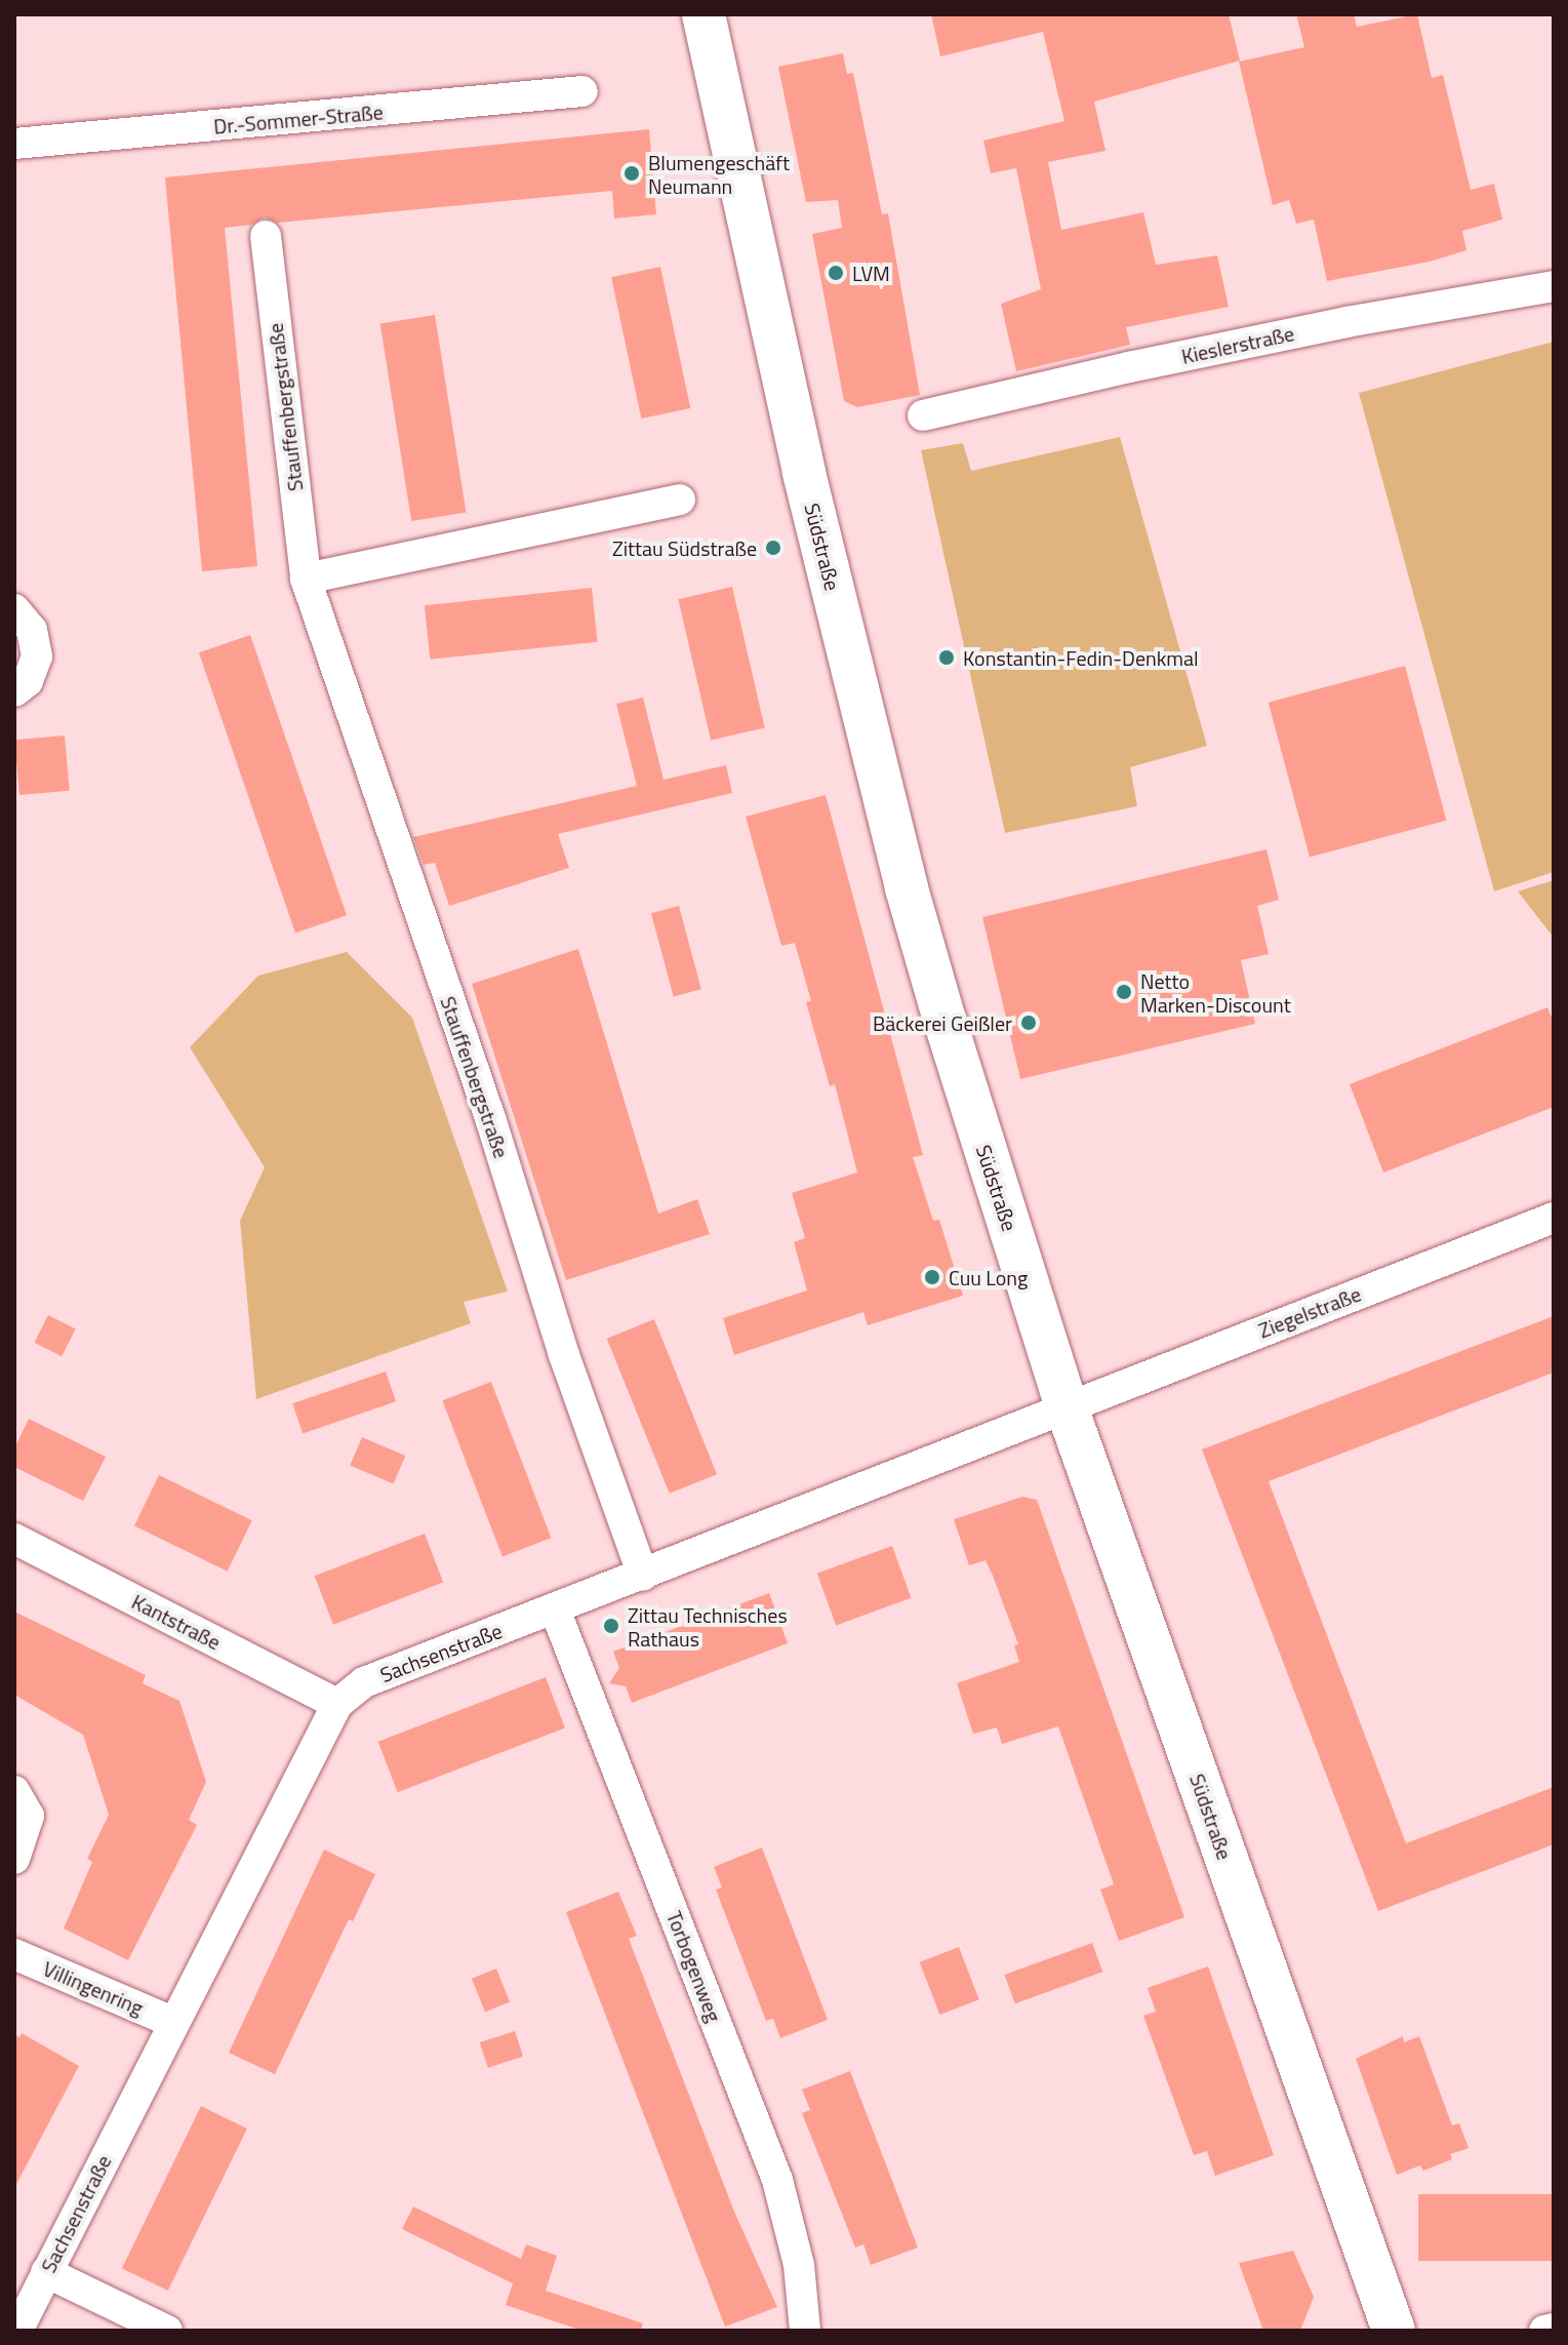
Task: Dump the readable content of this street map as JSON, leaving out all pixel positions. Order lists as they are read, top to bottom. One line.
{"streets":{"main road":["Südstraße"],"street":["Dr.-Sommer-Straße","Kieslerstraße","Stauffenbergstraße","Ziegelstraße","Kantstraße","Sachsenstraße","Torbogenweg","Villingenring"]},"crossings":[["Stauffenbergstraße","Sachsenstraße"],["Südstraße","Ziegelstraße"],["Südstraße","Sachsenstraße"],["Ziegelstraße","Sachsenstraße"],["Kantstraße","Sachsenstraße"],["Sachsenstraße","Torbogenweg"],["Sachsenstraße","Villingenring"]],"places":["Blumengeschäft Neumann","LVM","Zittau Südstraße","Konstantin-Fedin-Denkmal","Netto Marken-Discount","Bäckerei Geißler","Cuu Long","Zittau Technisches Rathaus"]}
